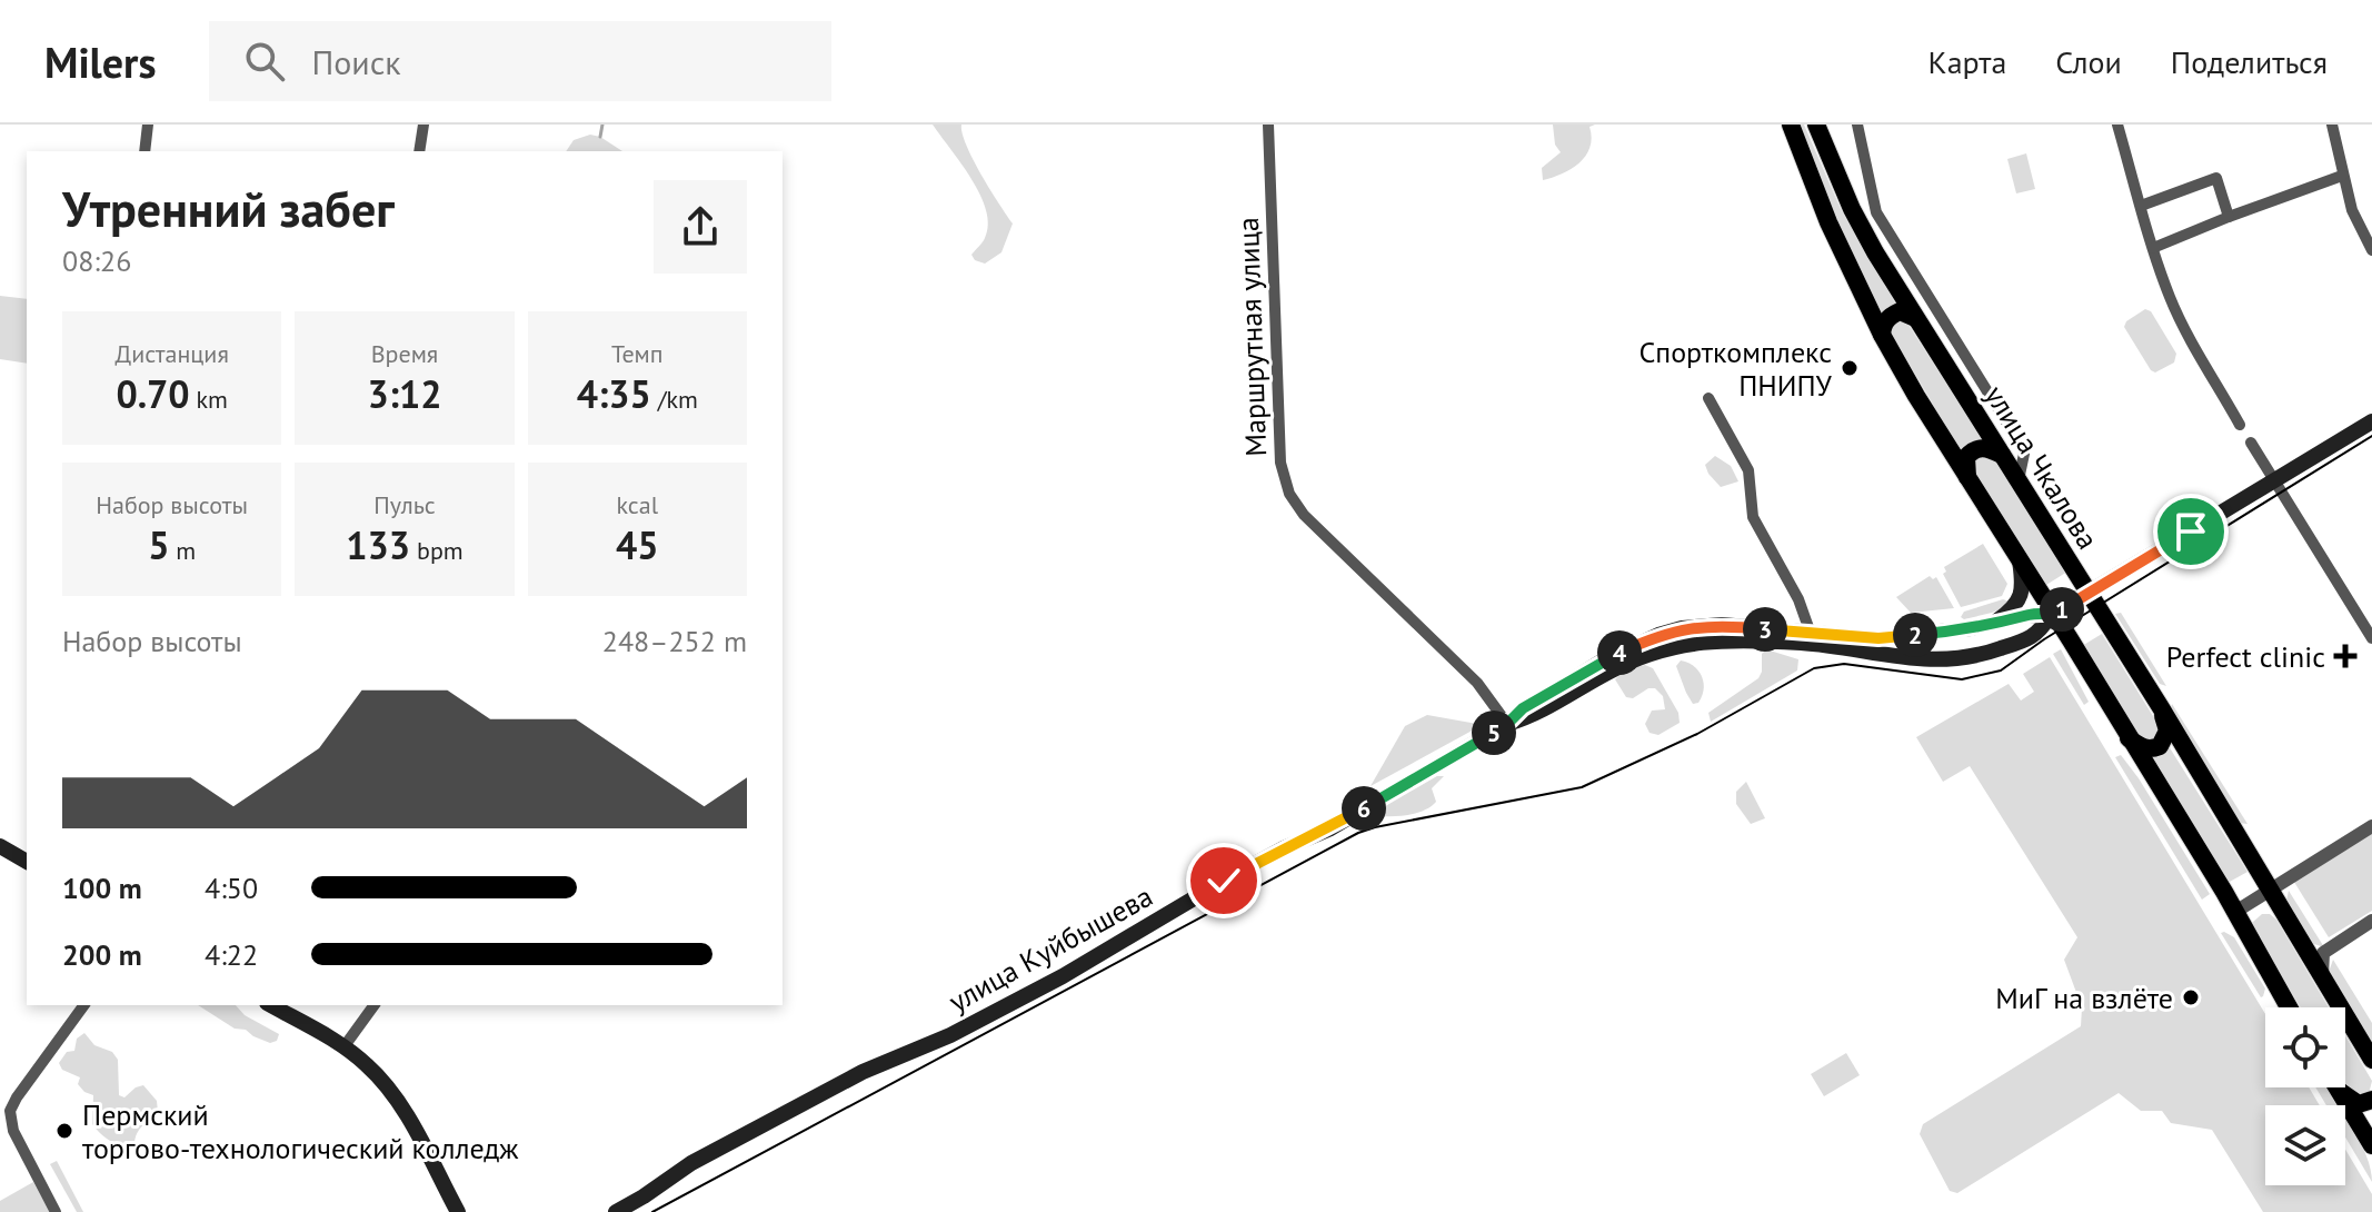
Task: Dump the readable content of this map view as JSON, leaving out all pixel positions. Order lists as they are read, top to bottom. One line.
{"streets":{"main road":["улица Чкалова","улица Куйбышева"],"street":["Маршрутная улица"]},"crossings":[["Маршрутная улица","улица Куйбышева"],["улица Чкалова","улица Куйбышева"]],"places":{"other":["Спорткомплекс ПНИПУ","МиГ на взлёте","Пермский торгово-технологический колледж"],"health":["Perfect clinic"]},"page":{"header":"Milers","search":"Поиск","nav":["Карта","Слои","Поделиться"],"heading":["Утренний забег","08:26"],"stats":[["Дистанция","0.70 km"],["Время","3:12"],["Темп","4:35 /km"],["Набор высоты","5 m"],["Пульс","133 bpm"],["kcal","45"]],"pins":["1","3","2","4","5","6"],"chart":["Набор высоты","248–252 m"],"list":[{"name":"100 m","note":"4:50"},{"name":"200 m","note":"4:22"}]}}
